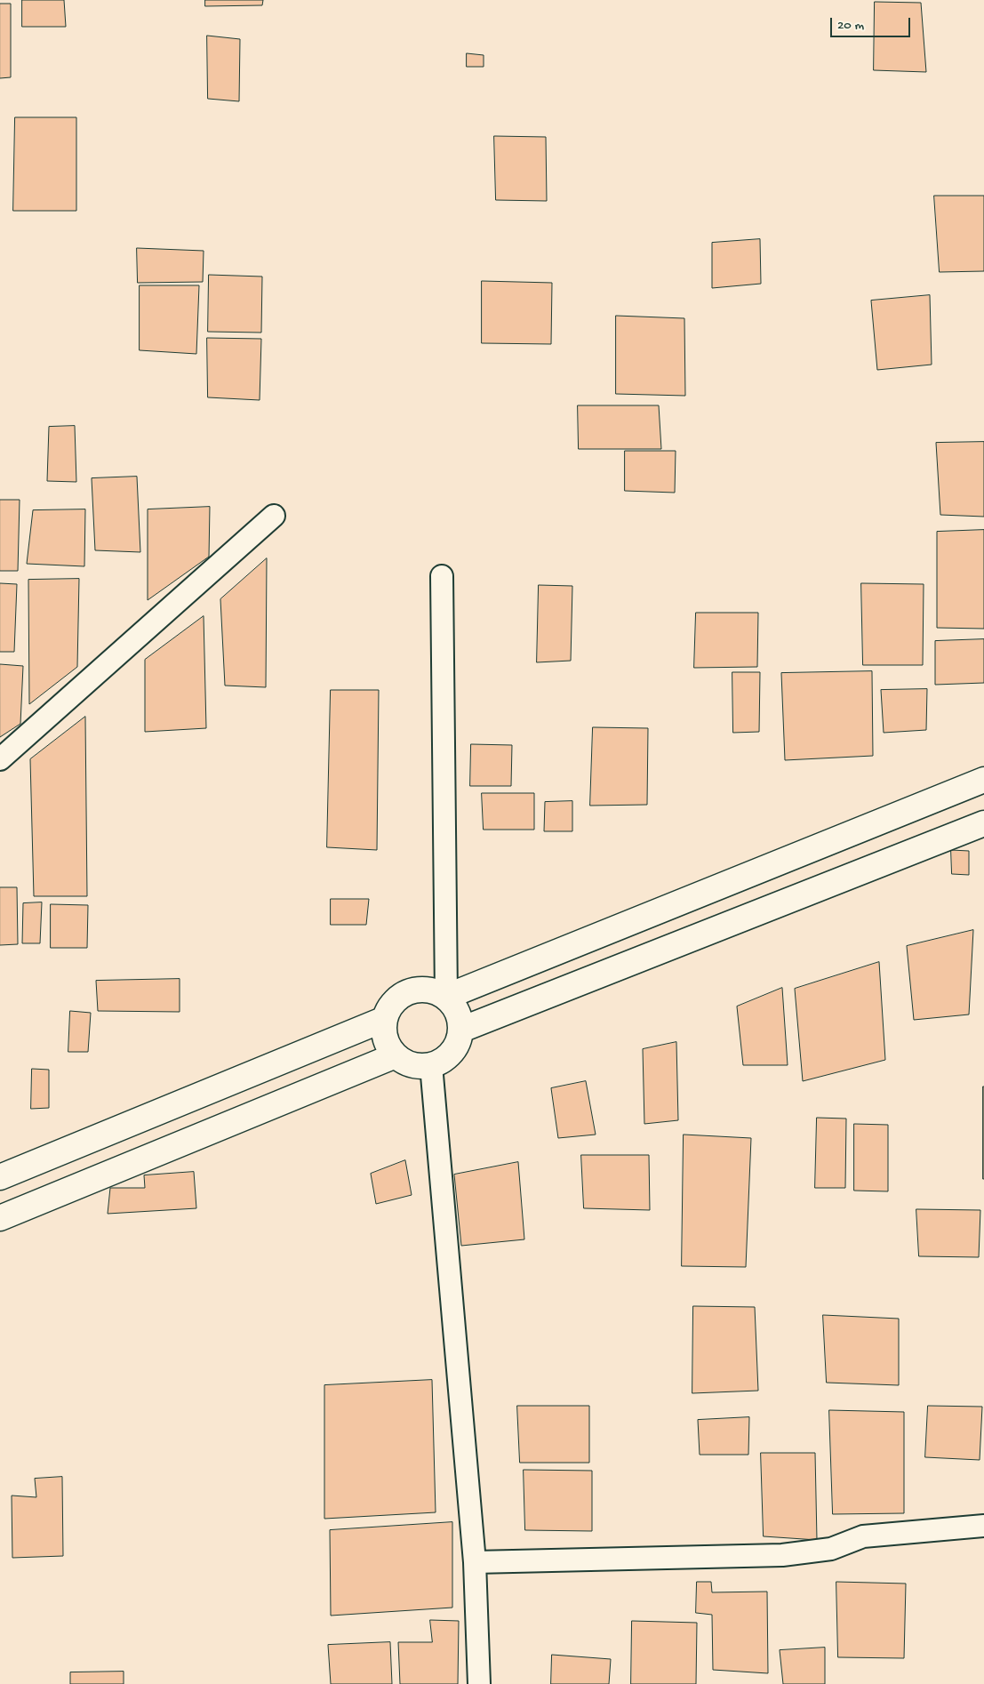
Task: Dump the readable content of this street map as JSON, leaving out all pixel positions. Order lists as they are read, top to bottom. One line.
{"scale_bar":"20 m"}
